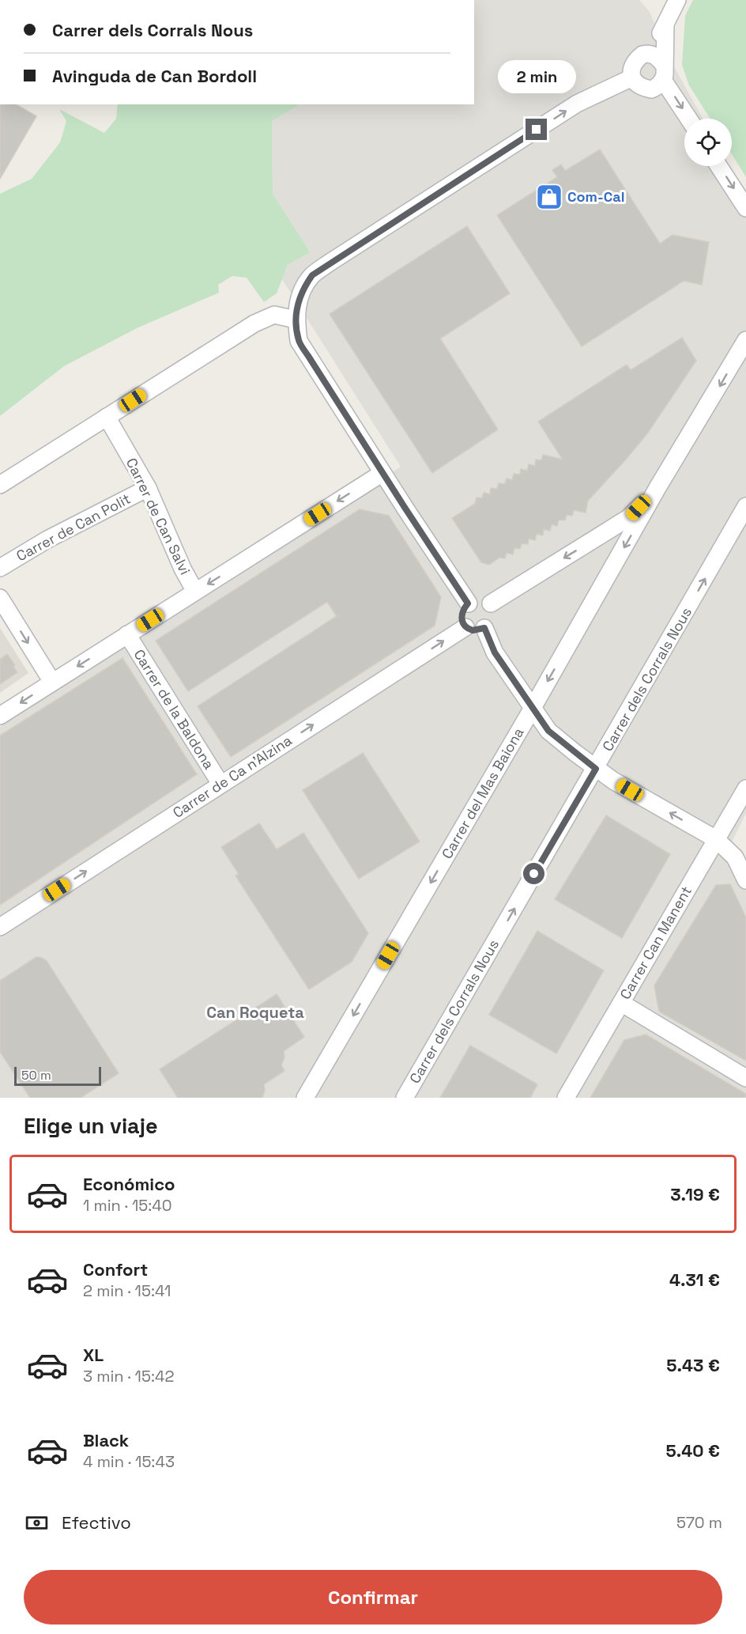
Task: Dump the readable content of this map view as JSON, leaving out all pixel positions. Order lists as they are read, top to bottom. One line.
{"streets":{"street":["Carrer de Can Salvi","Carrer de Can Polit","Carrer dels Corrals Nous","Carrer de la Baldona","Carrer de Ca n'Alzina","Carrer del Mas Baiona","Carrer Can Manent"]},"crossings":[["Carrer de Can Salvi","Carrer de Can Polit"],["Carrer de la Baldona","Carrer de Ca n'Alzina"]],"one_way":["Carrer dels Corrals Nous","Carrer de Ca n'Alzina","Carrer del Mas Baiona"],"districts":["Can Roqueta"],"places":{"shop":["Com-Cal"]},"scale_bar":"50 m","page":{"banner":["Carrer dels Corrals Nous","Avinguda de Can Bordoll"],"bubble":"2 min","scale":"50 m","heading":"Elige un viaje","list":[{"name":"Económico","note":"1 min · 15:40","value":"3.19 €"},{"name":"Confort","note":"2 min · 15:41","value":"4.31 €"},{"name":"XL","note":"3 min · 15:42","value":"5.43 €"},{"name":"Black","note":"4 min · 15:43","value":"5.40 €"}],"pay":["Efectivo","570 m"],"buttons":"Confirmar"}}
